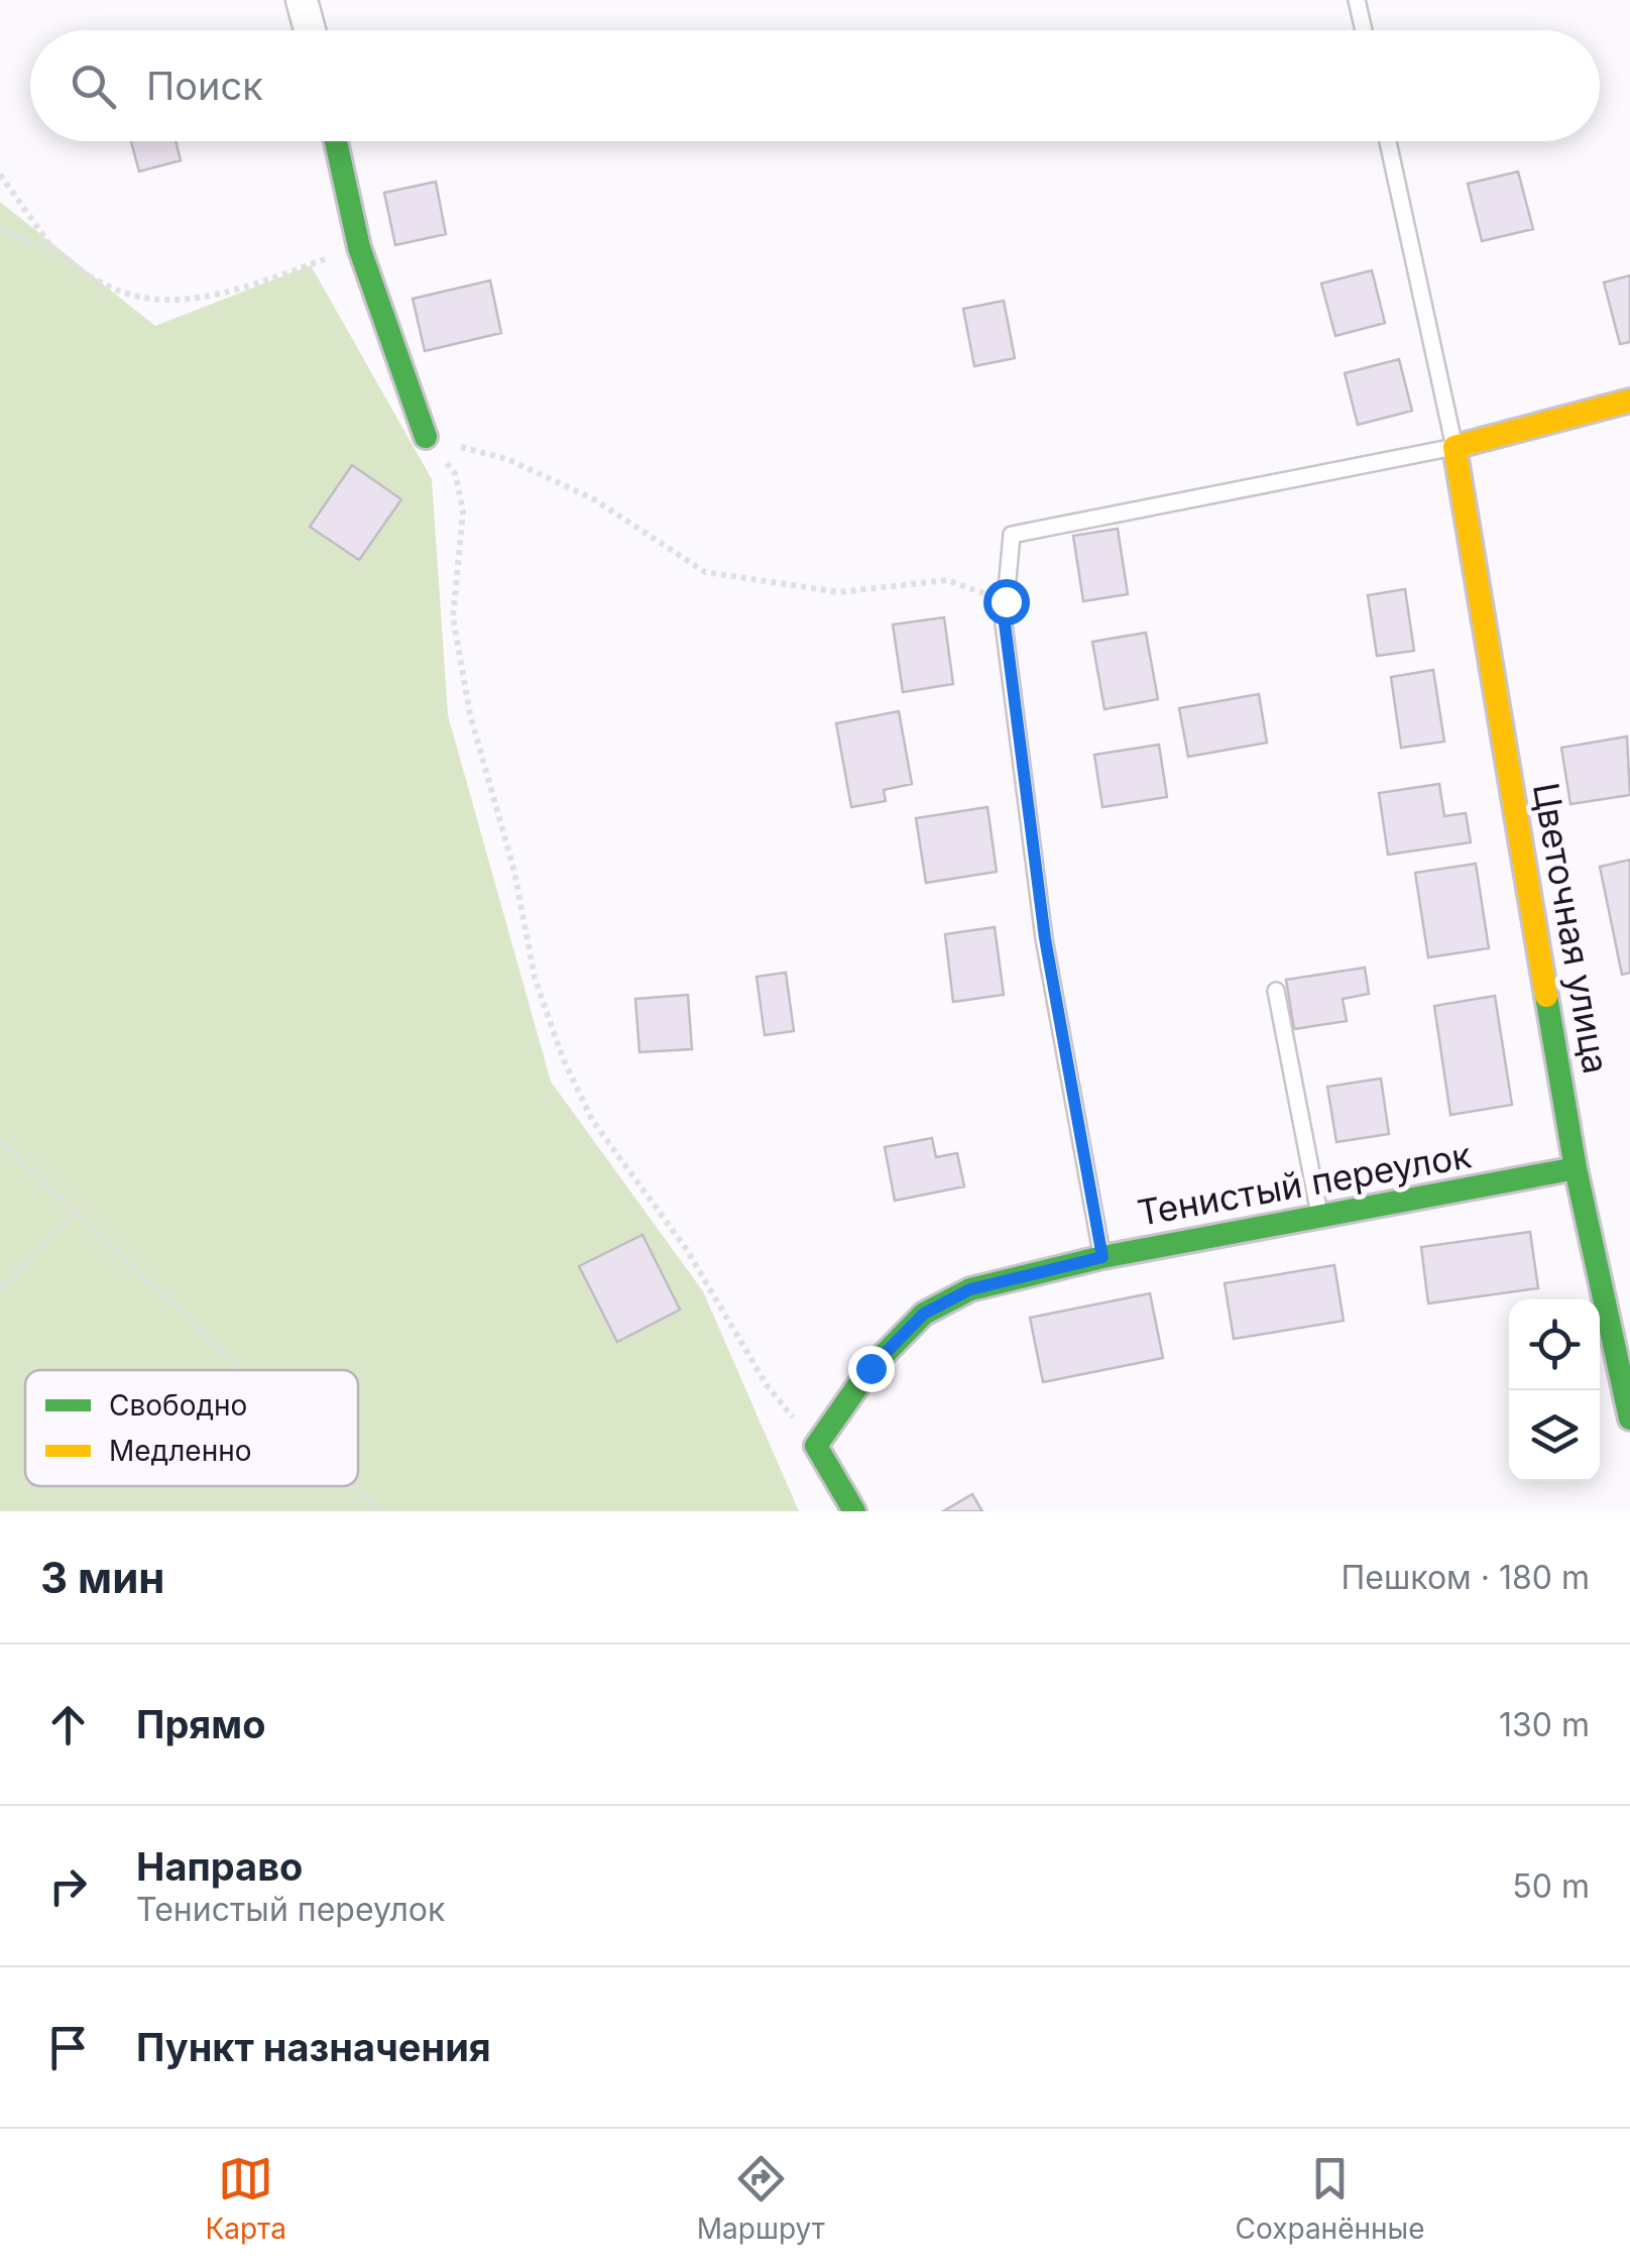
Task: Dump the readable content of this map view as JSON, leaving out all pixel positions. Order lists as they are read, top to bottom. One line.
{"streets":{"street":["Цветочная улица","Тенистый переулок"]},"crossings":[["Цветочная улица","Тенистый переулок"]],"legend":["Свободно","Медленно"],"page":{"search":"Поиск","heading":["3 мин","Пешком · 180 m"],"list":[["Прямо","130 m"],["Направо","Тенистый переулок","50 m"],"Пункт назначения"],"nav":["Карта","Маршрут","Сохранённые"]}}
